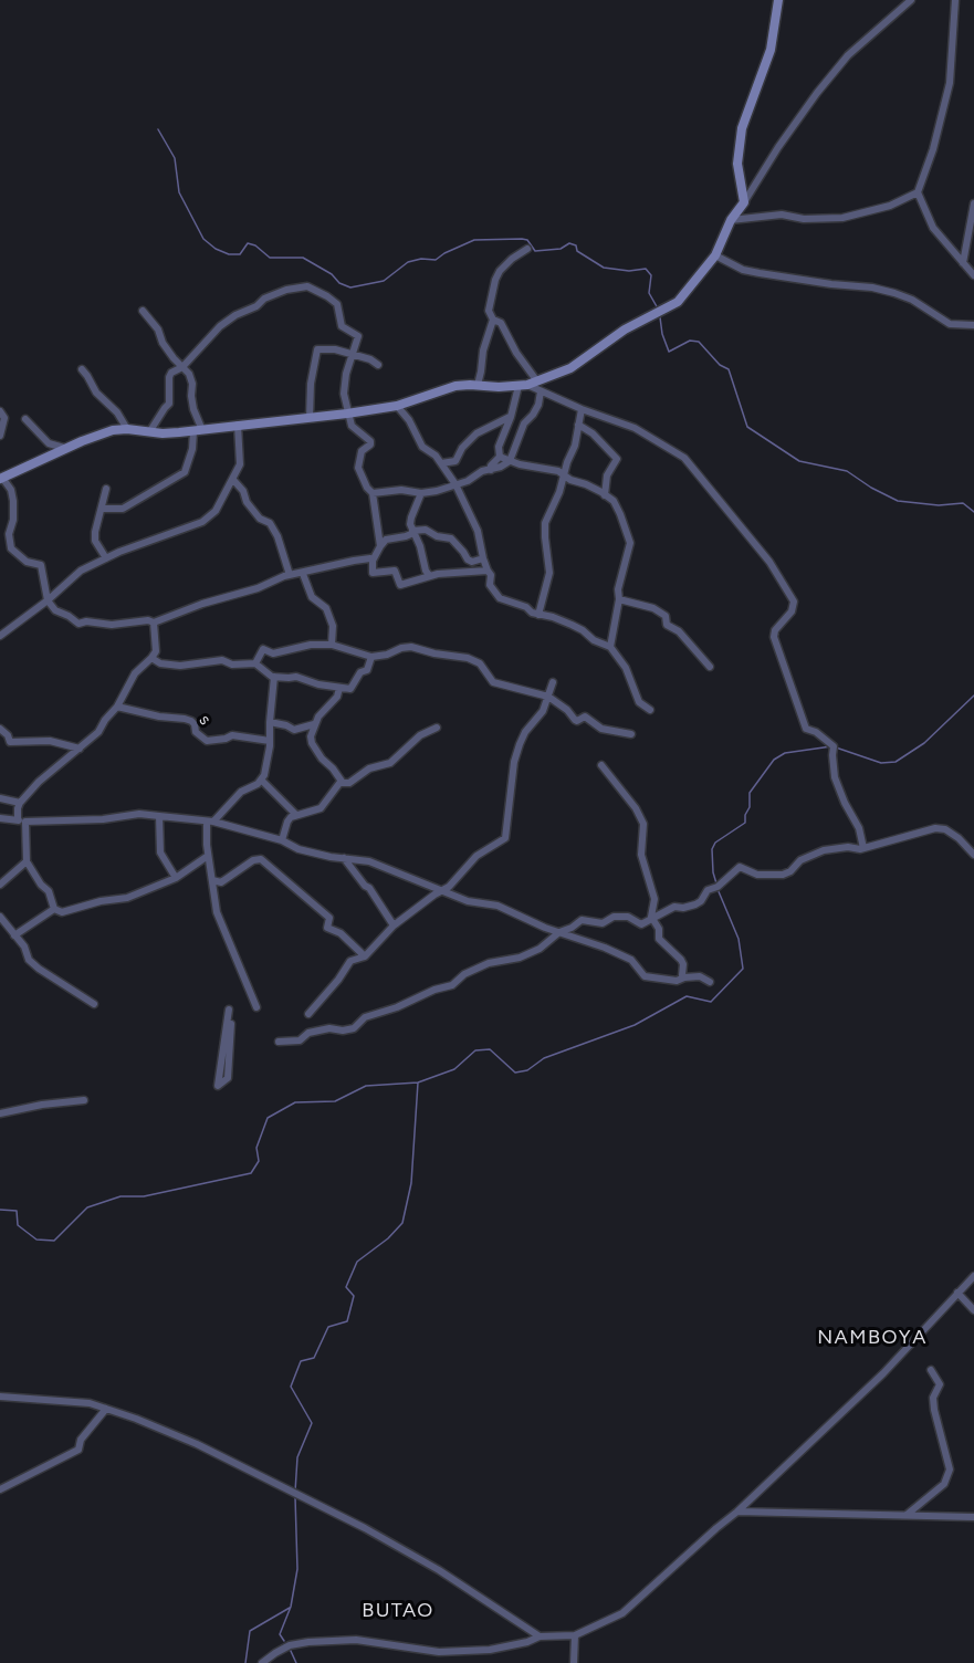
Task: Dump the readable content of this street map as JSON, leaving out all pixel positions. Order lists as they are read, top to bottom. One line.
{"streets":{"street":["s"]},"districts":["NAMBOYA","BUTAO"]}
